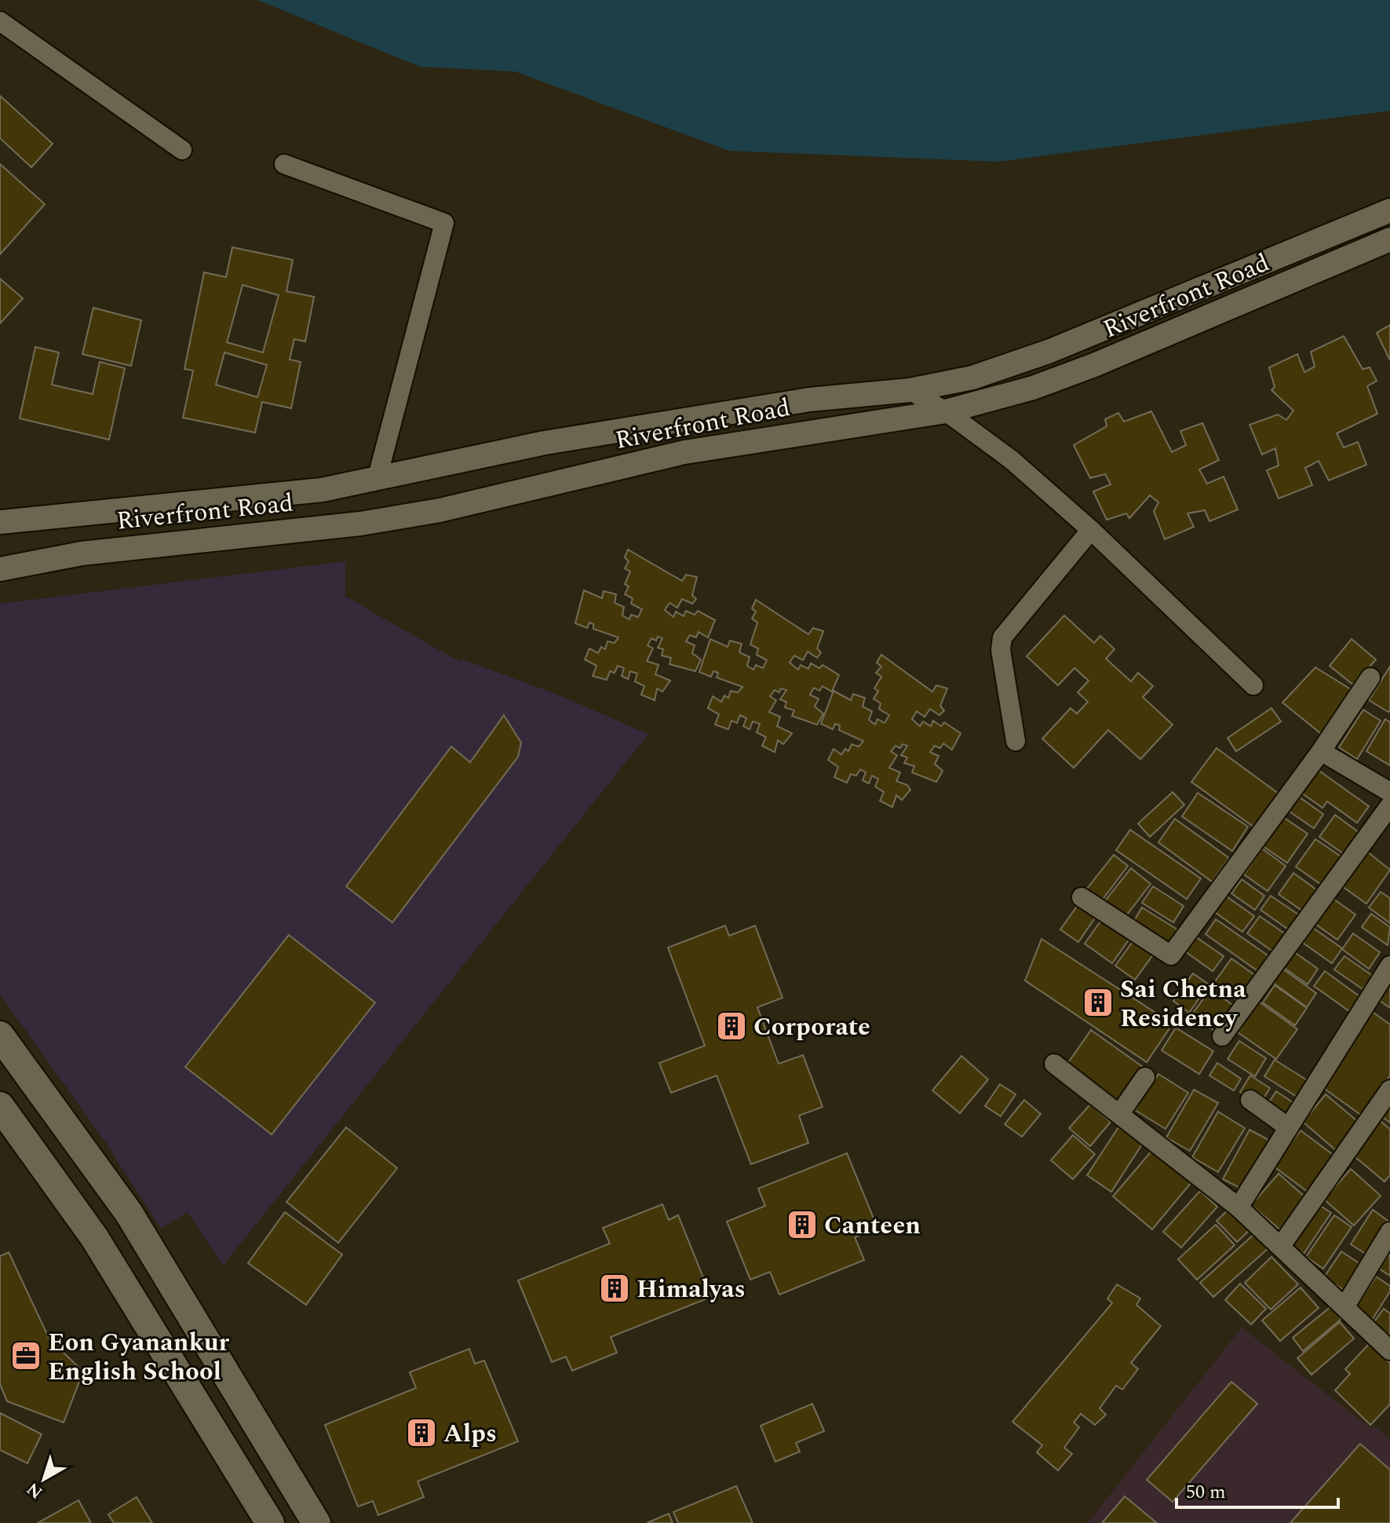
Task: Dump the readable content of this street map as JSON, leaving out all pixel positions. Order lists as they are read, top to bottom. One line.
{"streets":{"street":["Riverfront Road"]},"places":{"building":["Sai Chetna Residency","Corporate","Canteen","Himalyas","Alps"],"office":["Eon Gyanankur English School"]},"scale_bar":"50 m","north":"bottom left"}
